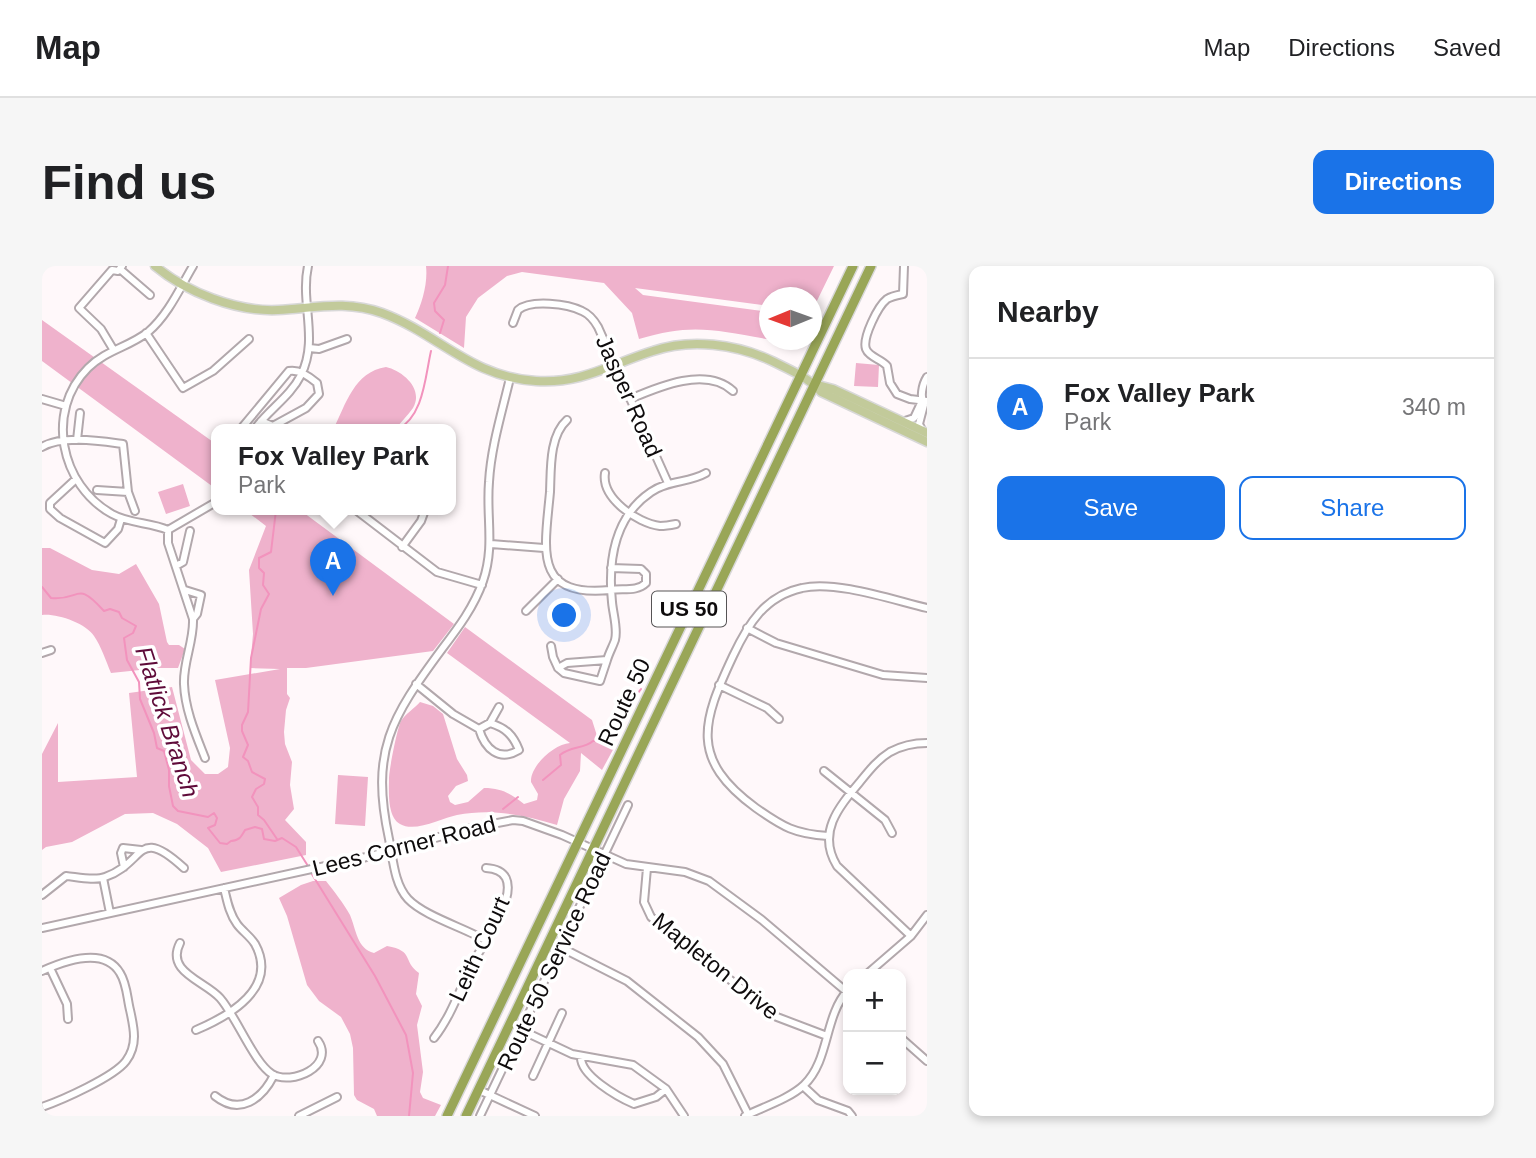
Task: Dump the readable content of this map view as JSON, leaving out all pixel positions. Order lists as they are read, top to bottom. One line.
{"streets":{"highway":["US 50","Route 50"],"street":["Jasper Road","Lees Corner Road","Leith Court","Route 50 Service Road","Mapleton Drive"]},"crossings":[["Route 50","Lees Corner Road"],["Lees Corner Road","Route 50 Service Road"],["Lees Corner Road","Mapleton Drive"]],"water":["Flatlick Branch"],"north":"left","page":{"header":"Map","nav":["Map","Directions","Saved"],"buttons":["Directions",["Save","Share"]],"title":"Find us","heading":"Nearby","list":[{"mark":"A","name":"Fox Valley Park","note":"Park","value":"340 m"}],"popup":["Fox Valley Park","Park"],"pins":"A","map_buttons":["+","−"]}}
